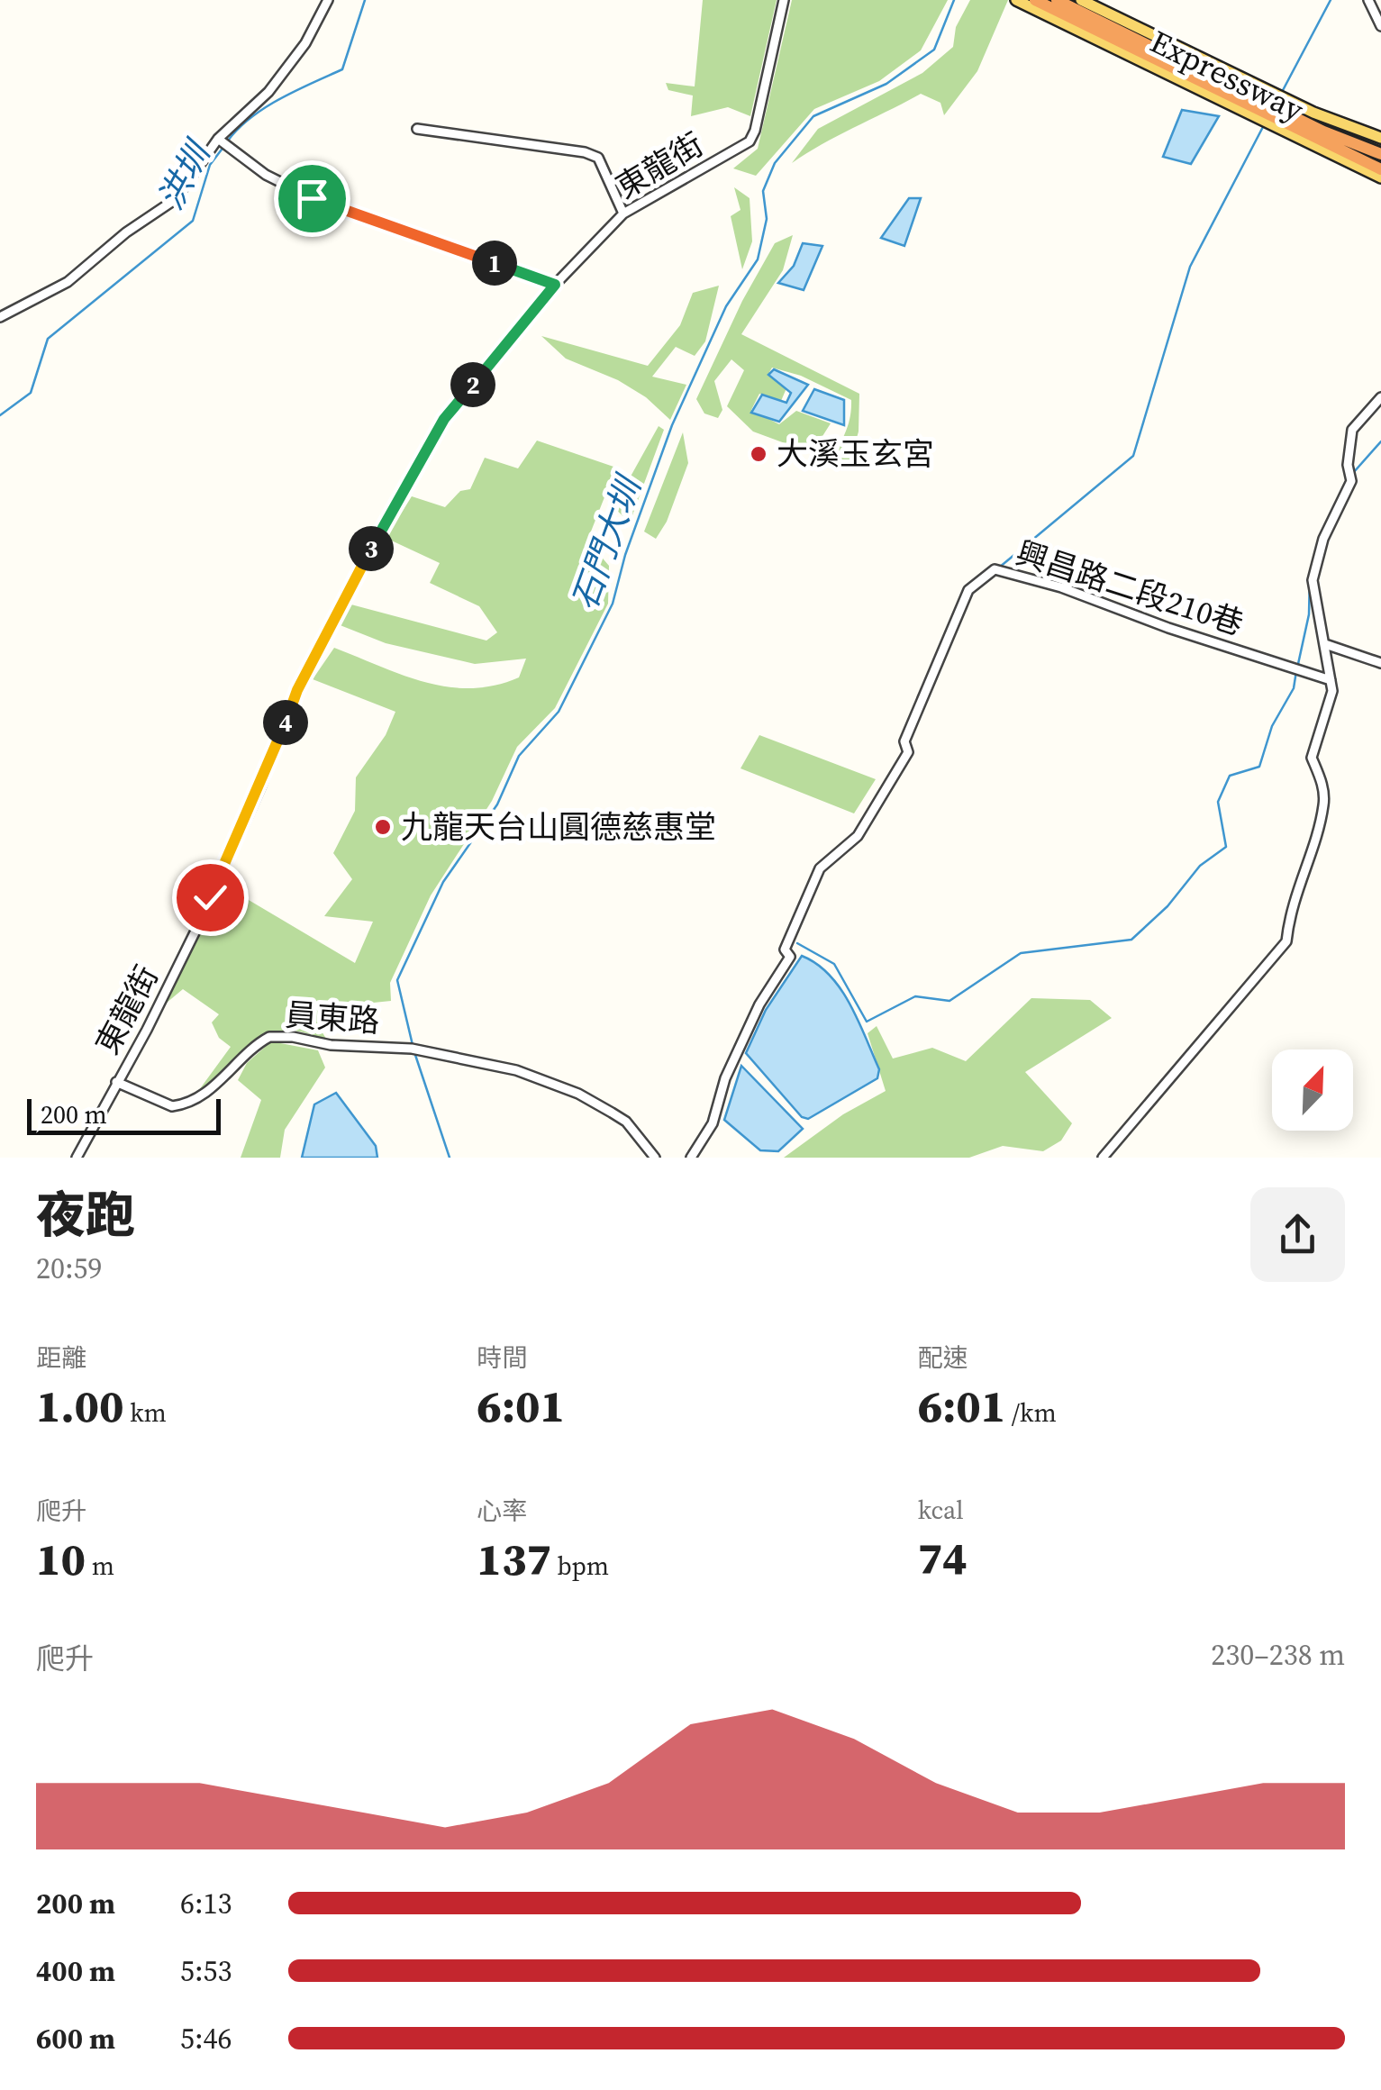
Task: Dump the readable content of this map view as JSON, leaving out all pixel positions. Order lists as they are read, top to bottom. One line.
{"streets":{"main road":["Expressway"],"street":["東龍街","興昌路二段210巷","員東路"]},"crossings":[["東龍街","員東路"]],"water":["洪圳","石門大圳"],"places":["大溪玉玄宮","九龍天台山圓德慈惠堂"],"scale_bar":"200 m","north":"top right","page":{"pins":["1","2","3","4"],"scale":"200 m","heading":["夜跑","20:59"],"stats":[["距離","1.00 km"],["時間","6:01"],["配速","6:01 /km"],["爬升","10 m"],["心率","137 bpm"],["kcal","74"]],"chart":["爬升","230–238 m"],"list":[{"name":"200 m","note":"6:13"},{"name":"400 m","note":"5:53"},{"name":"600 m","note":"5:46"}]}}
